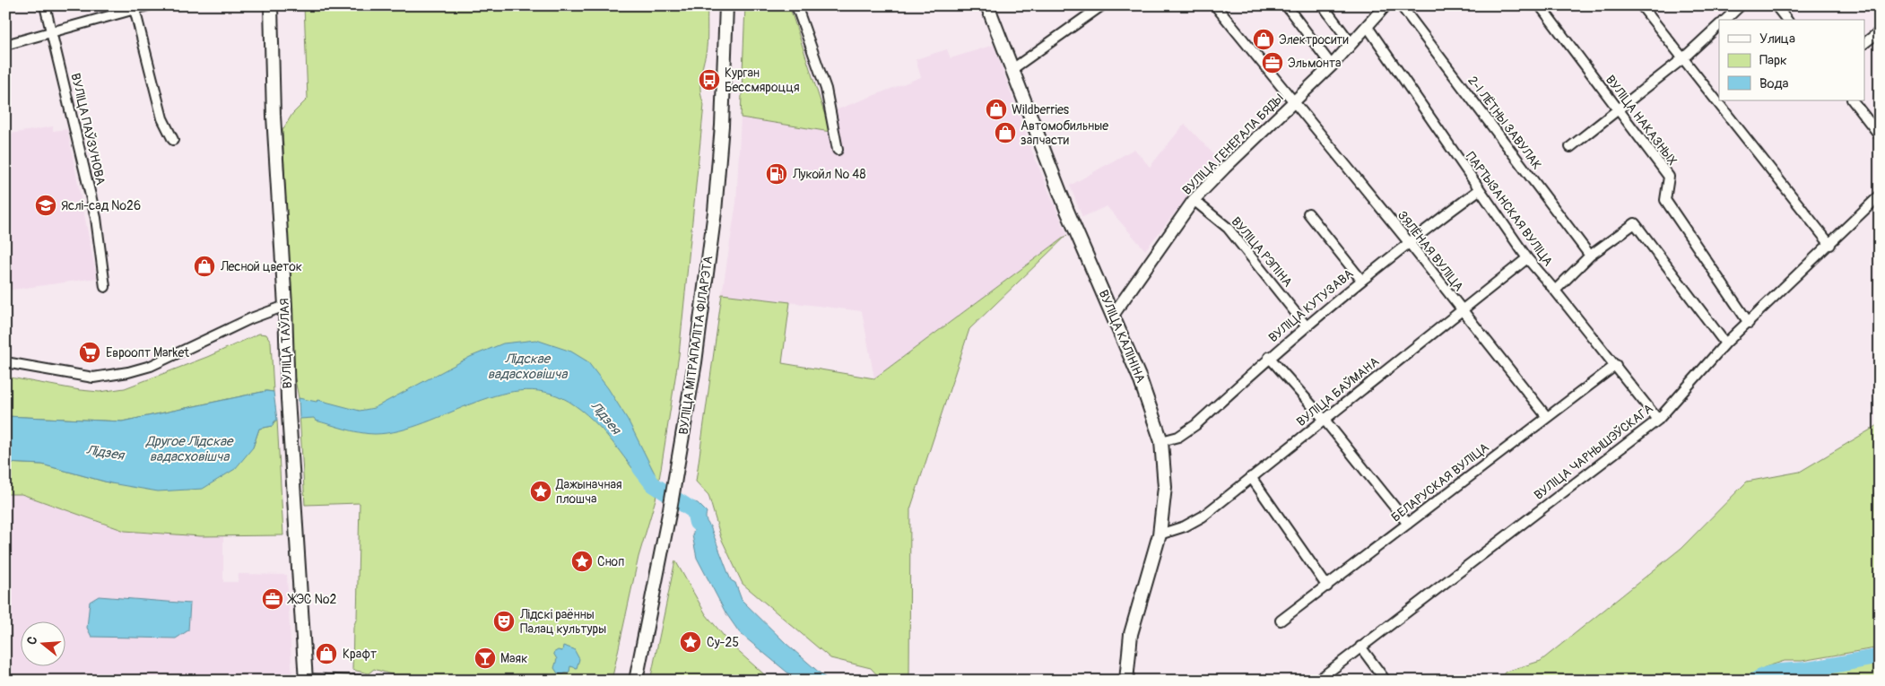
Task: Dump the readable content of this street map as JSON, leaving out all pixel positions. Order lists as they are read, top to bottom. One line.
{"streets":{"main road":["ВУЛІЦА КАЛІНІНА","ВУЛІЦА ТАЎЛАЯ","ВУЛІЦА МІТРАПАЛІТА ФІЛАРЭТА"],"street":["ВУЛІЦА НАКАЗНЫХ","2-І ЛЁТНЫ ЗАВУЛАК","ВУЛІЦА ПАЎЗУНОВА","ВУЛІЦА ГЕНЕРАЛА БЯДЫ","ПАРТЫЗАНСКАЯ ВУЛІЦА","ЗЯЛЁНАЯ ВУЛІЦА","ВУЛІЦА РЭПІНА","ВУЛІЦА КУТУЗАВА","ВУЛІЦА БАЎМАНА","ВУЛІЦА ЧАРНЫШЭЎСКАГА","БЕЛАРУСКАЯ ВУЛІЦА"]},"crossings":[["ВУЛІЦА НАКАЗНЫХ","ВУЛІЦА ЧАРНЫШЭЎСКАГА"],["ВУЛІЦА ГЕНЕРАЛА БЯДЫ","ПАРТЫЗАНСКАЯ ВУЛІЦА"],["ВУЛІЦА ГЕНЕРАЛА БЯДЫ","ЗЯЛЁНАЯ ВУЛІЦА"],["ВУЛІЦА ГЕНЕРАЛА БЯДЫ","ВУЛІЦА РЭПІНА"],["ВУЛІЦА ГЕНЕРАЛА БЯДЫ","ВУЛІЦА КАЛІНІНА"],["ПАРТЫЗАНСКАЯ ВУЛІЦА","ВУЛІЦА КУТУЗАВА"],["ПАРТЫЗАНСКАЯ ВУЛІЦА","ВУЛІЦА БАЎМАНА"],["ПАРТЫЗАНСКАЯ ВУЛІЦА","ВУЛІЦА ЧАРНЫШЭЎСКАГА"],["ПАРТЫЗАНСКАЯ ВУЛІЦА","БЕЛАРУСКАЯ ВУЛІЦА"],["ЗЯЛЁНАЯ ВУЛІЦА","ВУЛІЦА КУТУЗАВА"],["ЗЯЛЁНАЯ ВУЛІЦА","ВУЛІЦА БАЎМАНА"],["ЗЯЛЁНАЯ ВУЛІЦА","БЕЛАРУСКАЯ ВУЛІЦА"],["ВУЛІЦА РЭПІНА","ВУЛІЦА КУТУЗАВА"],["ВУЛІЦА КУТУЗАВА","ВУЛІЦА КАЛІНІНА"],["ВУЛІЦА КАЛІНІНА","ВУЛІЦА БАЎМАНА"]],"water":["Лідскае вадасховішча","Лідзея","Другое Лідскае вадасховішча"],"places":{"shop":["Электросити","Wildberries","Автомобильные запчасти","Лесной цветок","Крафт"],"office":["Эльмонта","ЖЭС №2"],"bus stop":["Курган Бессмяроцця"],"fuel station":["Лукойл № 48"],"school or university":["Яслі-сад №26"],"supermarket":["Евроопт Market"],"place":["Дажыначная плошча","Сноп","Су-25"],"theatre":["Лідскі раённы Палац культуры"],"bar":["Маяк"]},"legend":["Улица","Парк","Вода"],"north":"left"}
